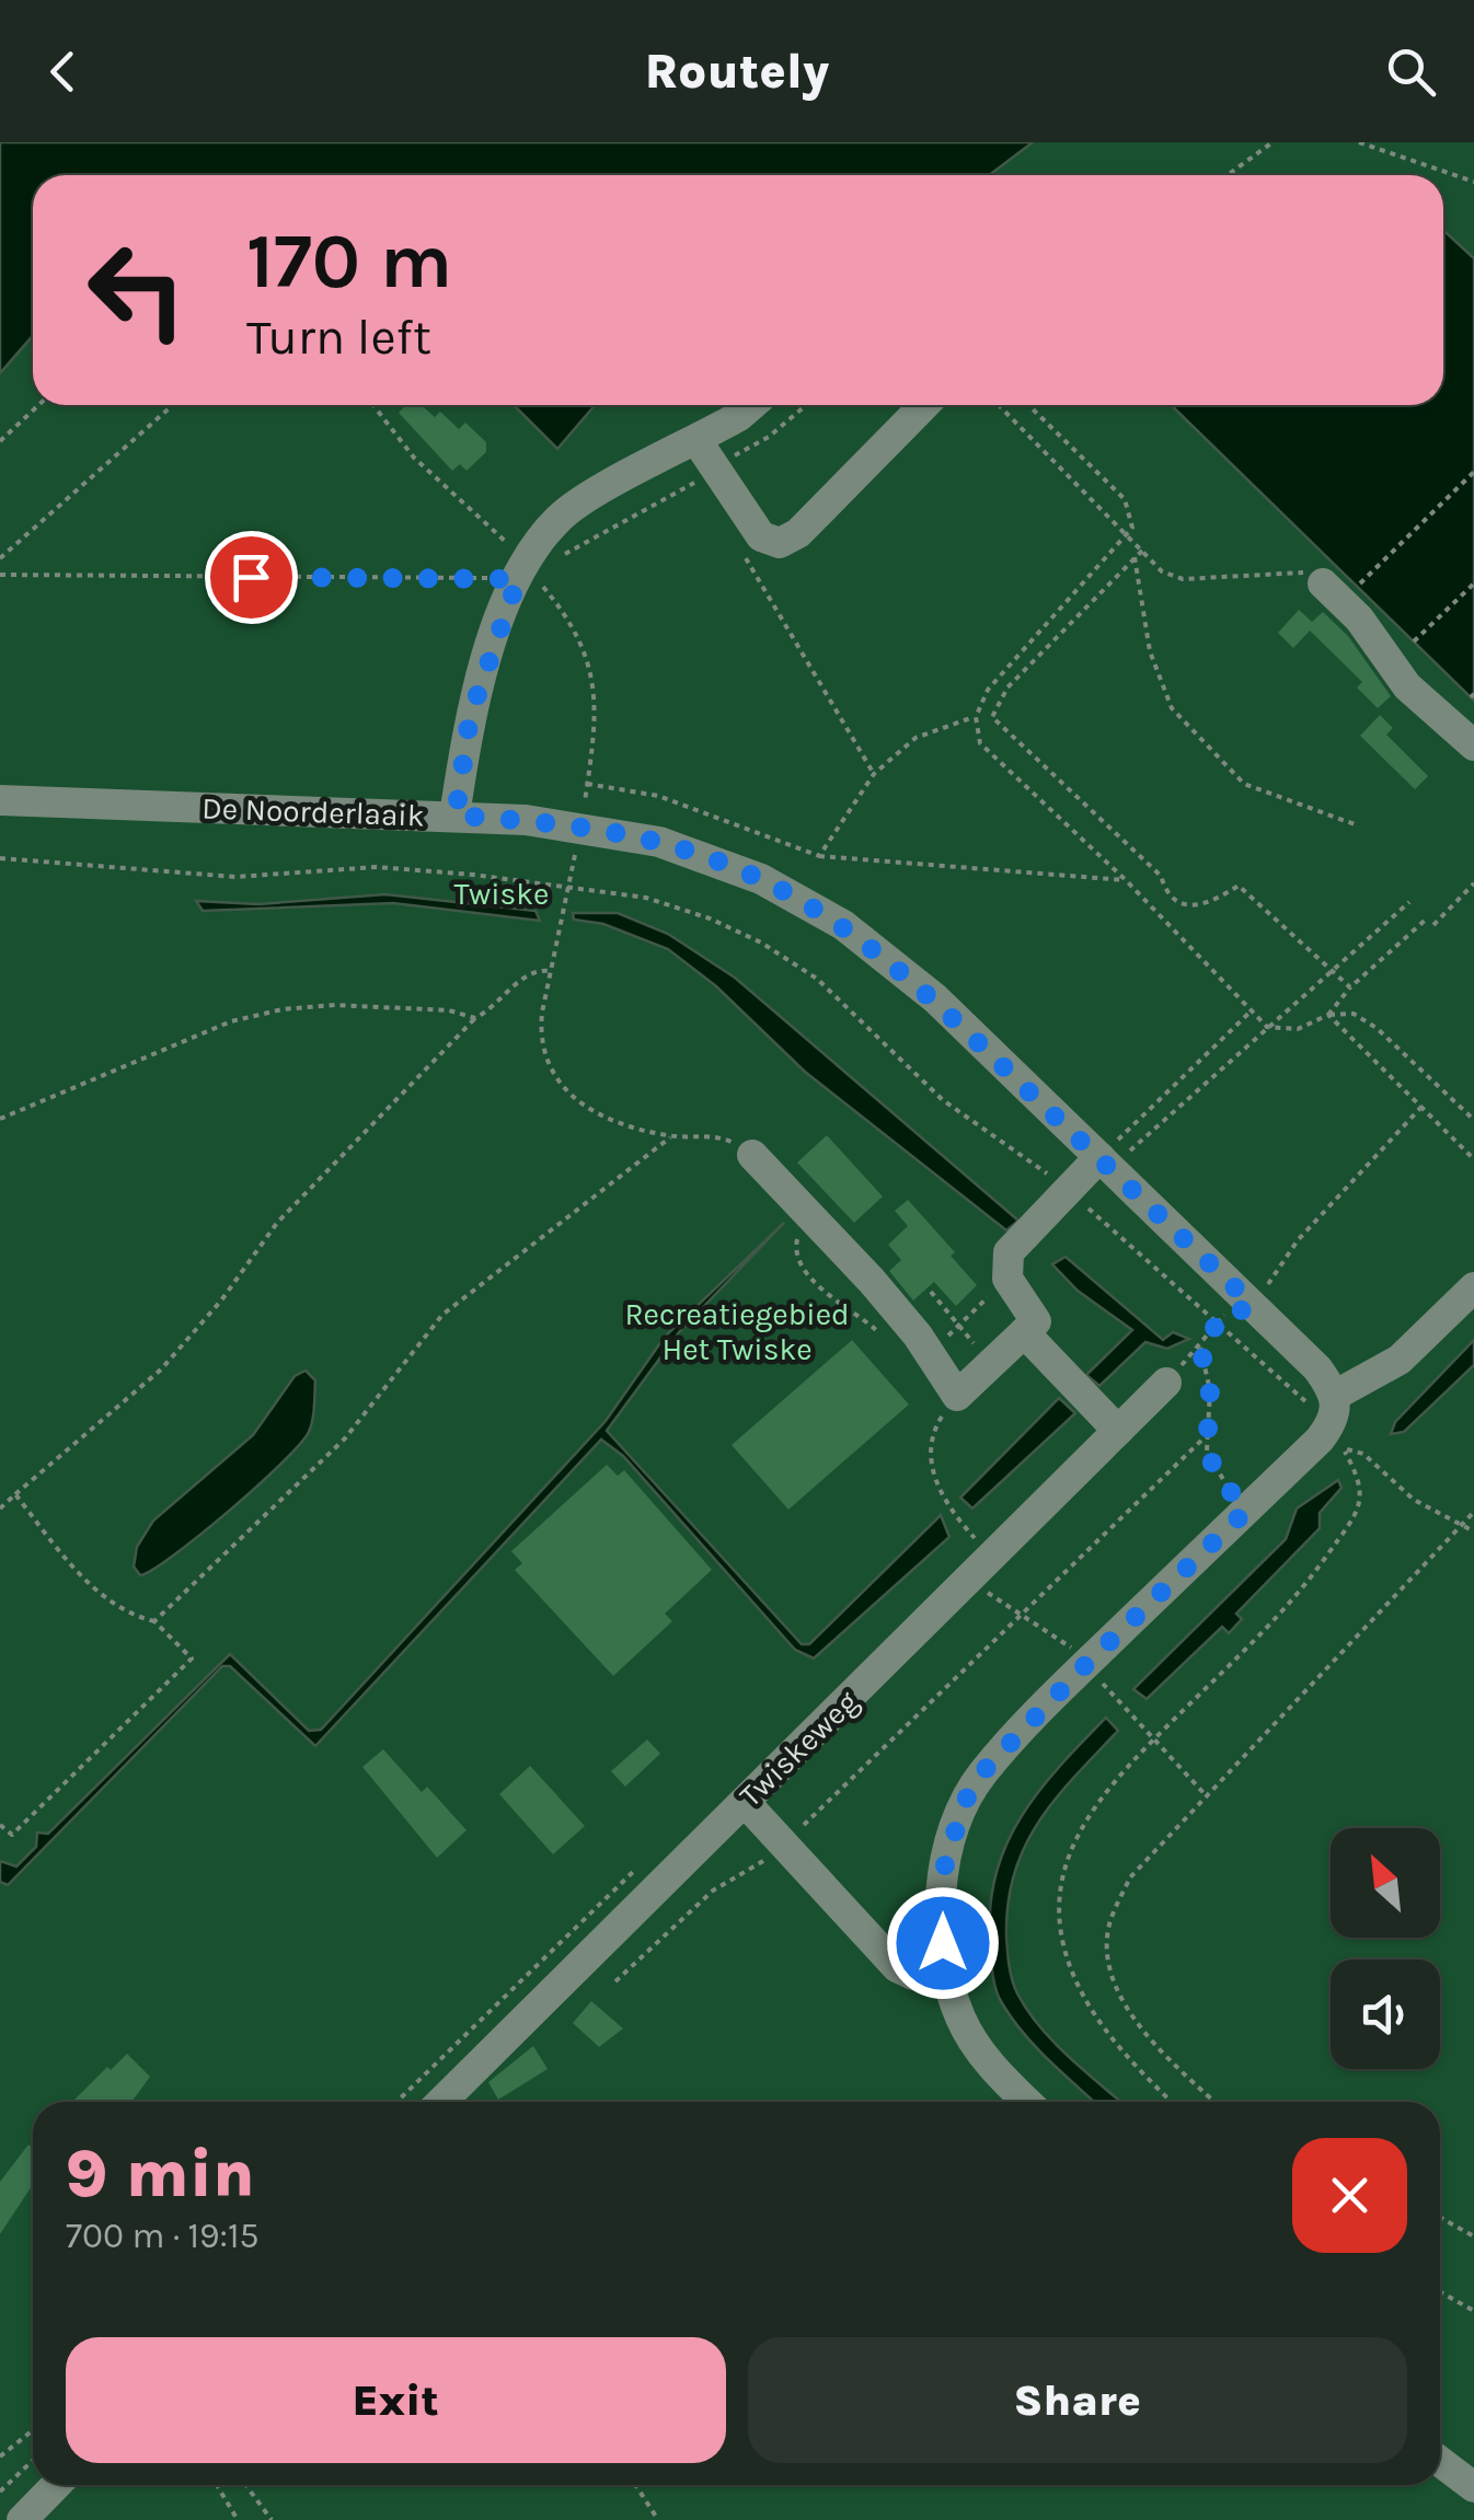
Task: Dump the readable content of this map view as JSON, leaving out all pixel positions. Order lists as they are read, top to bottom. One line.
{"streets":{"street":["De Noorderlaaik","Twiskeweg"]},"parks":["Twiske","Recreatiegebied Het Twiske"],"north":"top left","page":{"header":"Routely","turn":["170 m","Turn left"],"heading":["9 min","700 m · 19:15"],"buttons":["Exit","Share"]}}
